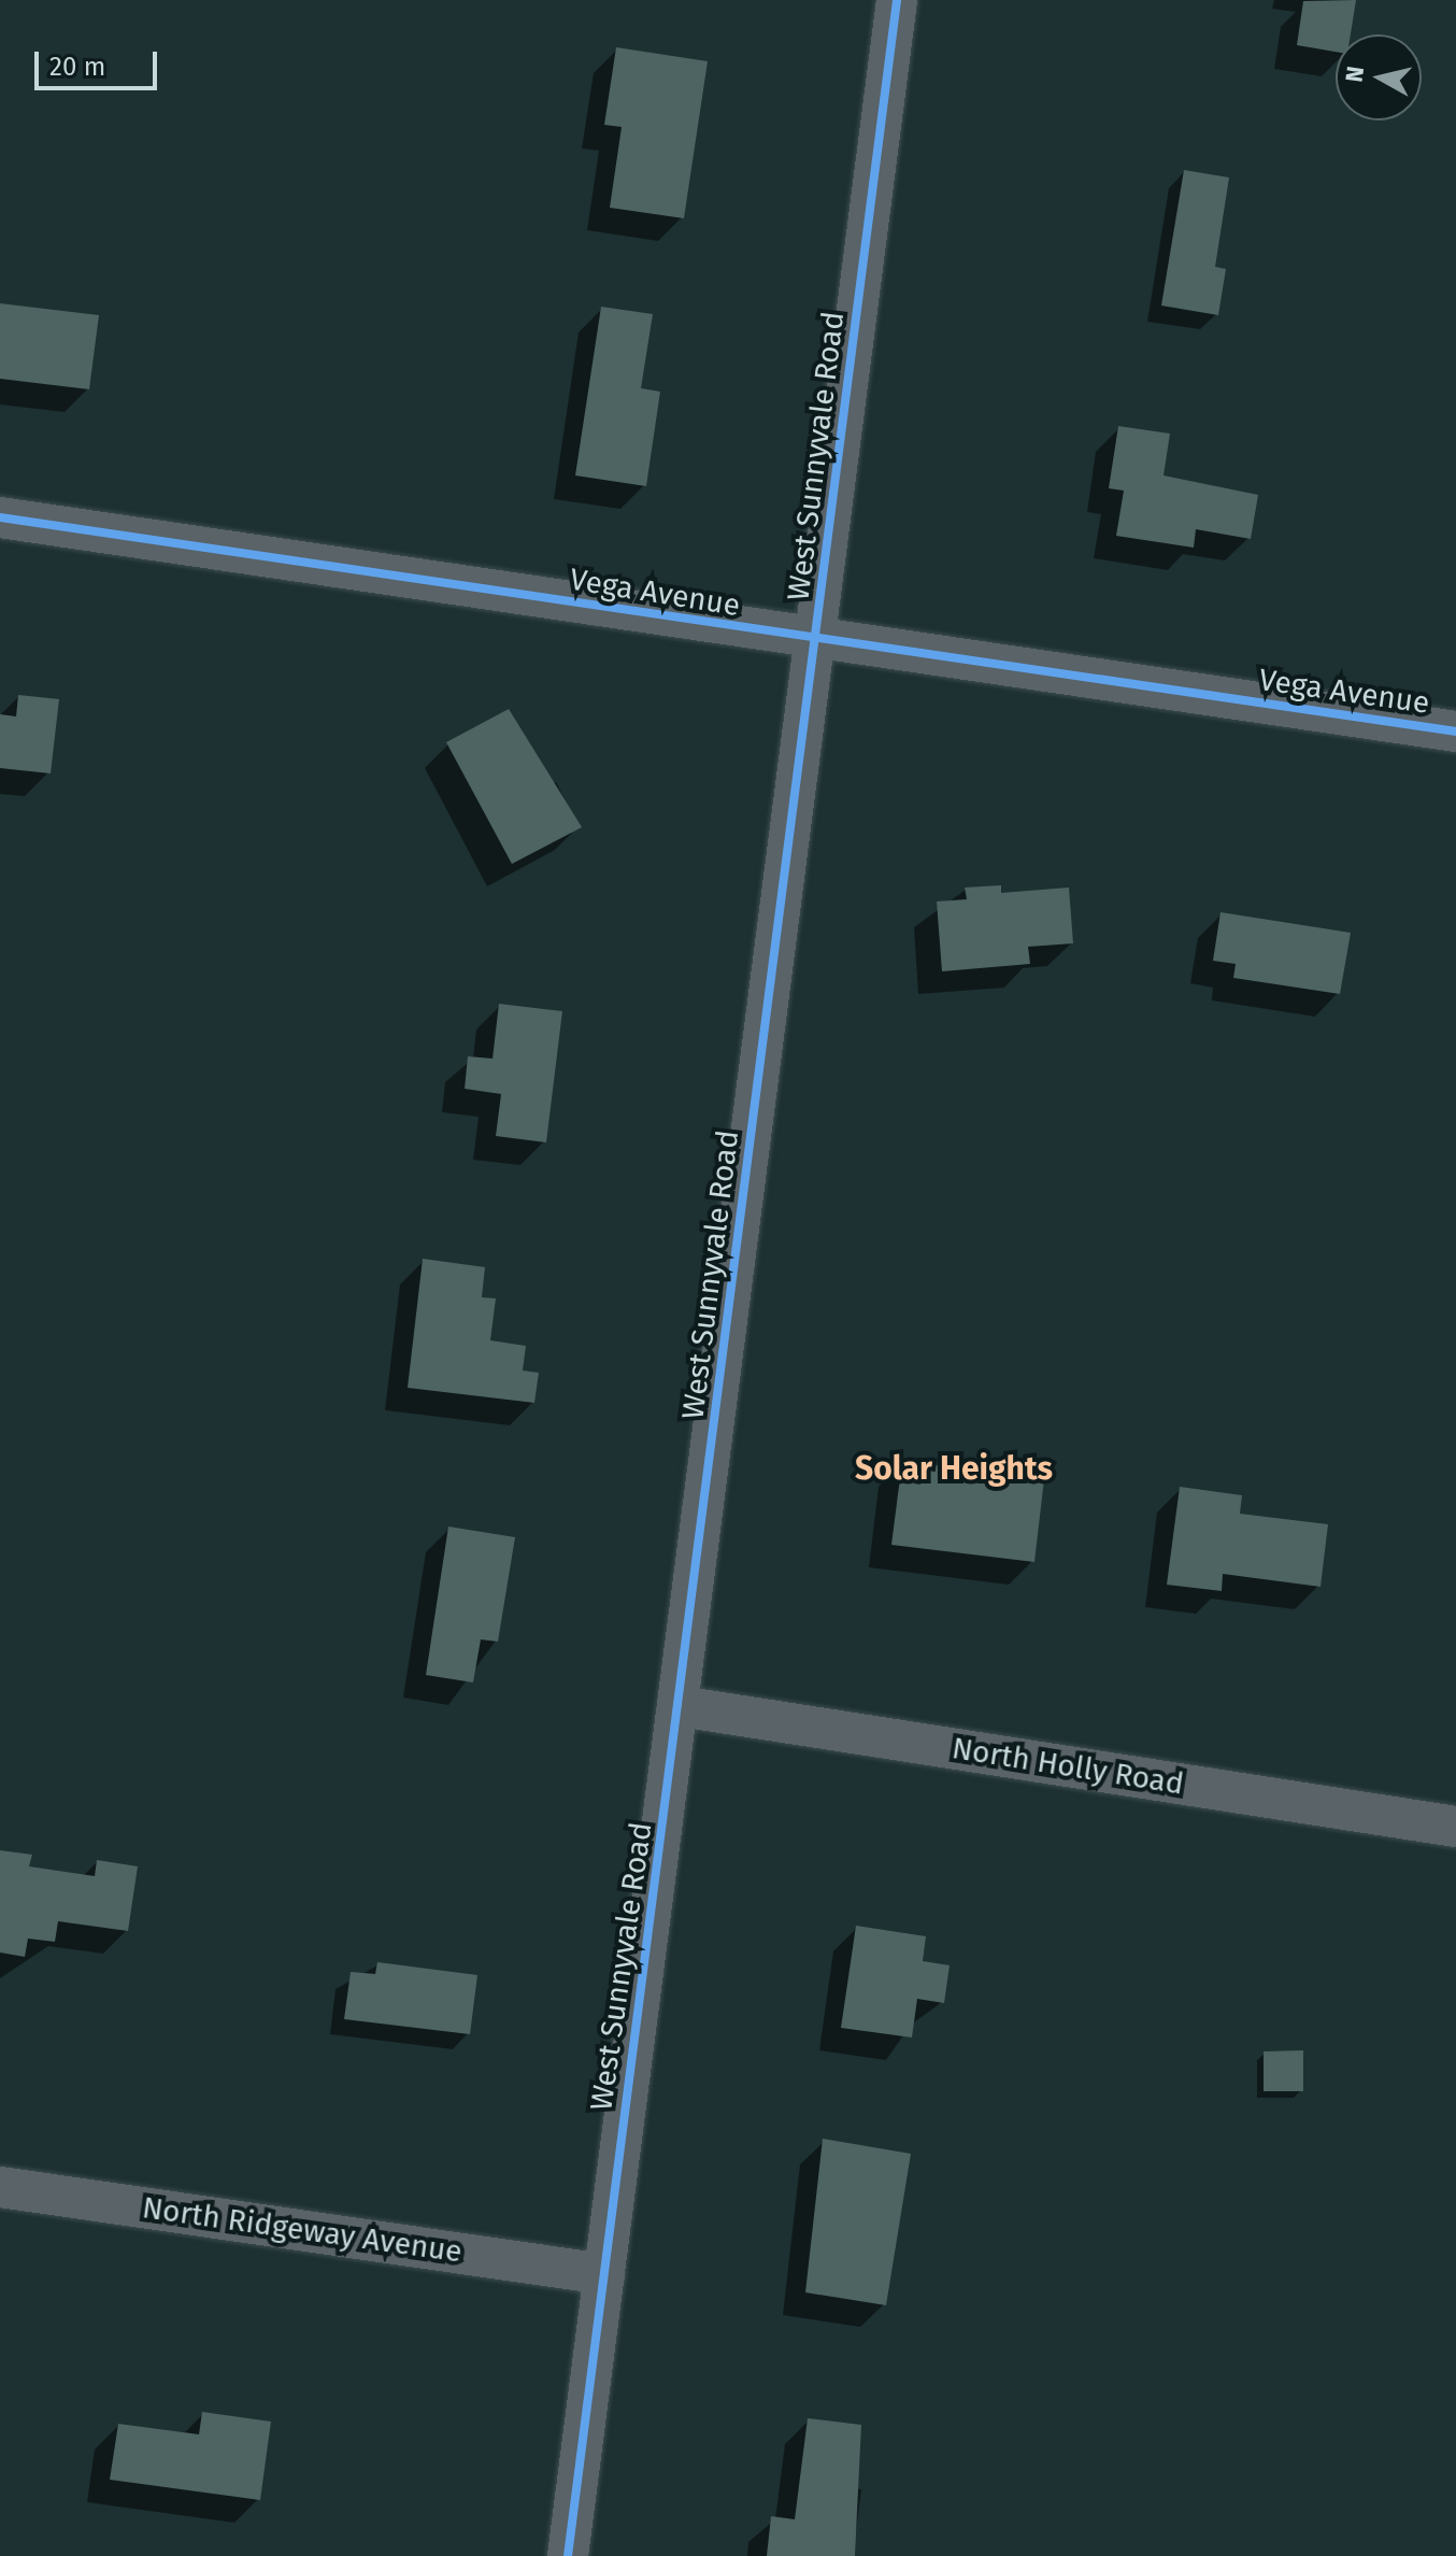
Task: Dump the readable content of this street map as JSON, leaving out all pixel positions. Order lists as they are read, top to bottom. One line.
{"streets":{"street":["West Sunnyvale Road","Vega Avenue","North Holly Road","North Ridgeway Avenue"]},"crossings":[["West Sunnyvale Road","Vega Avenue"],["West Sunnyvale Road","North Holly Road"],["West Sunnyvale Road","North Ridgeway Avenue"]],"districts":["Solar Heights"],"scale_bar":"20 m","north":"left"}
